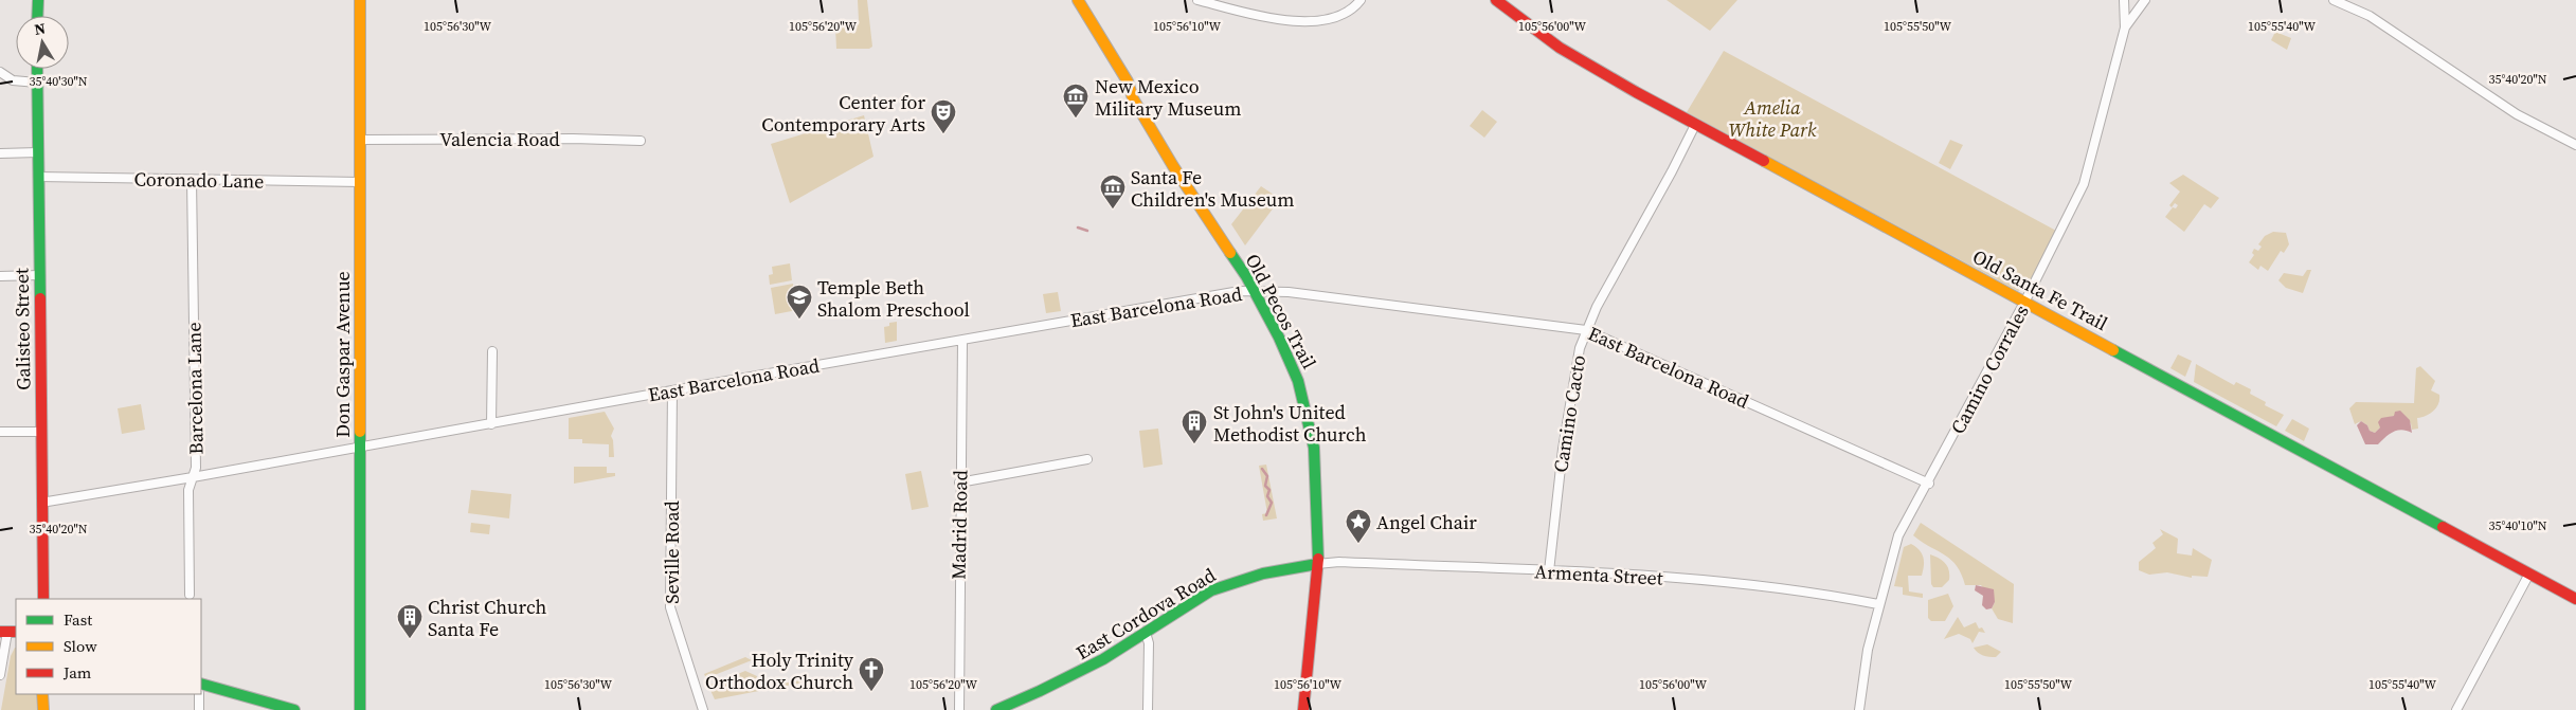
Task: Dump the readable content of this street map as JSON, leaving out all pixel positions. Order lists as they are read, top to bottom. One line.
{"streets":{"street":["Valencia Road","Coronado Lane","Old Santa Fe Trail","East Barcelona Road","Old Pecos Trail","Galisteo Street","Don Gaspar Avenue","Camino Corrales","Barcelona Lane","Camino Cacto","Madrid Road","Seville Road","Armenta Street","East Cordova Road"]},"crossings":[["Valencia Road","Don Gaspar Avenue"],["Coronado Lane","Galisteo Street"],["Coronado Lane","Don Gaspar Avenue"],["Coronado Lane","Barcelona Lane"],["Old Santa Fe Trail","Camino Corrales"],["Old Santa Fe Trail","Camino Cacto"],["East Barcelona Road","Old Pecos Trail"],["East Barcelona Road","Galisteo Street"],["East Barcelona Road","Don Gaspar Avenue"],["East Barcelona Road","Camino Corrales"],["East Barcelona Road","Barcelona Lane"],["East Barcelona Road","Camino Cacto"],["East Barcelona Road","Madrid Road"],["East Barcelona Road","Seville Road"],["Old Pecos Trail","Armenta Street"],["Old Pecos Trail","East Cordova Road"],["Camino Corrales","Armenta Street"],["Camino Cacto","Armenta Street"],["Armenta Street","East Cordova Road"]],"parks":["Amelia White Park"],"places":{"museum":["New Mexico Military Museum","Santa Fe Children's Museum"],"theatre":["Center for Contemporary Arts"],"school or university":["Temple Beth Shalom Preschool"],"building":["St John's United Methodist Church","Christ Church Santa Fe"],"place":["Angel Chair"],"church":["Holy Trinity Orthodox Church"]},"legend":["Fast","Slow","Jam"],"north":"top","coordinates":["105°56'30\"W","105°56'20\"W","105°56'10\"W","105°56'00\"W","105°55'50\"W","105°55'40\"W","35°40'20\"N","35°40'30\"N","35°40'10\"N"]}
